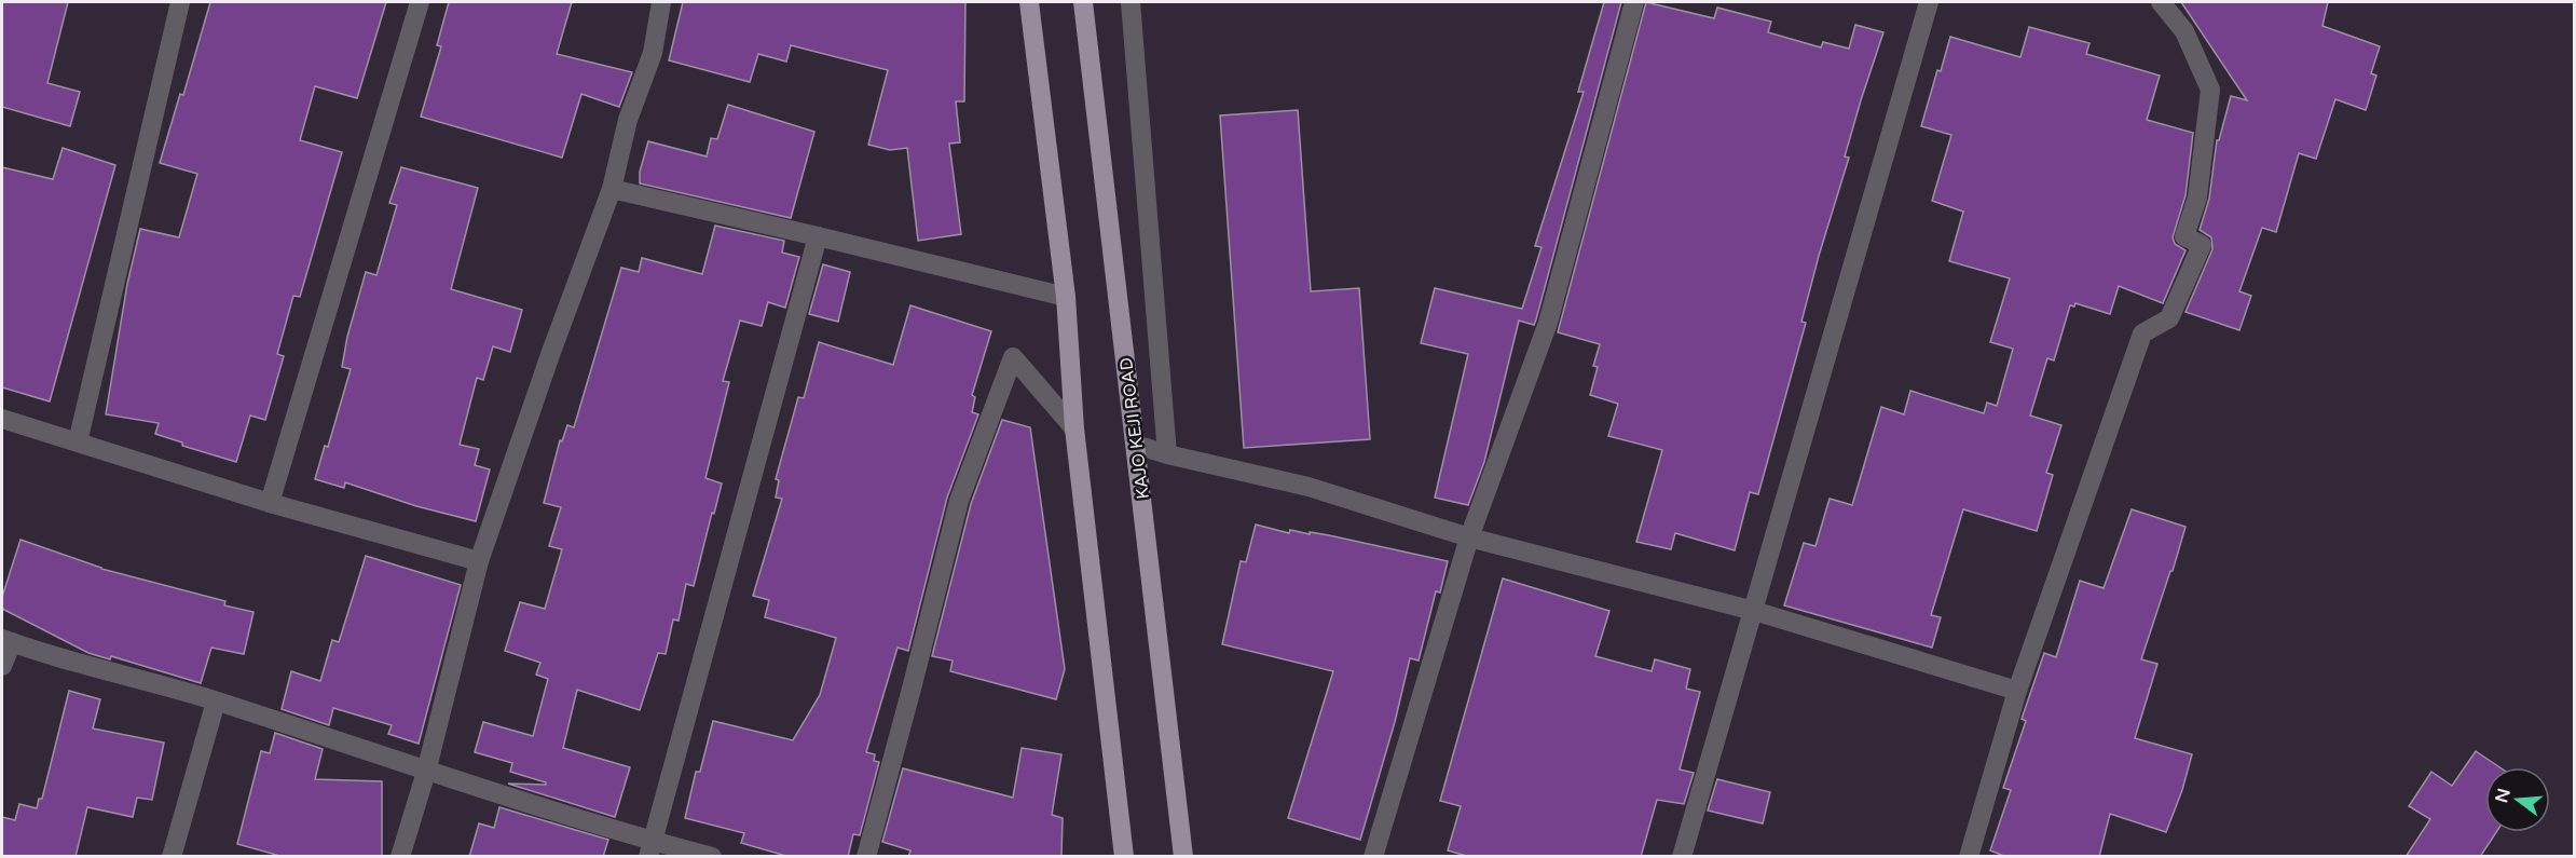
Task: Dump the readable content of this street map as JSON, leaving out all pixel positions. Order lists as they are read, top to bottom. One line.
{"streets":{"main road":["KAJO KEJI ROAD"]},"north":"left"}
